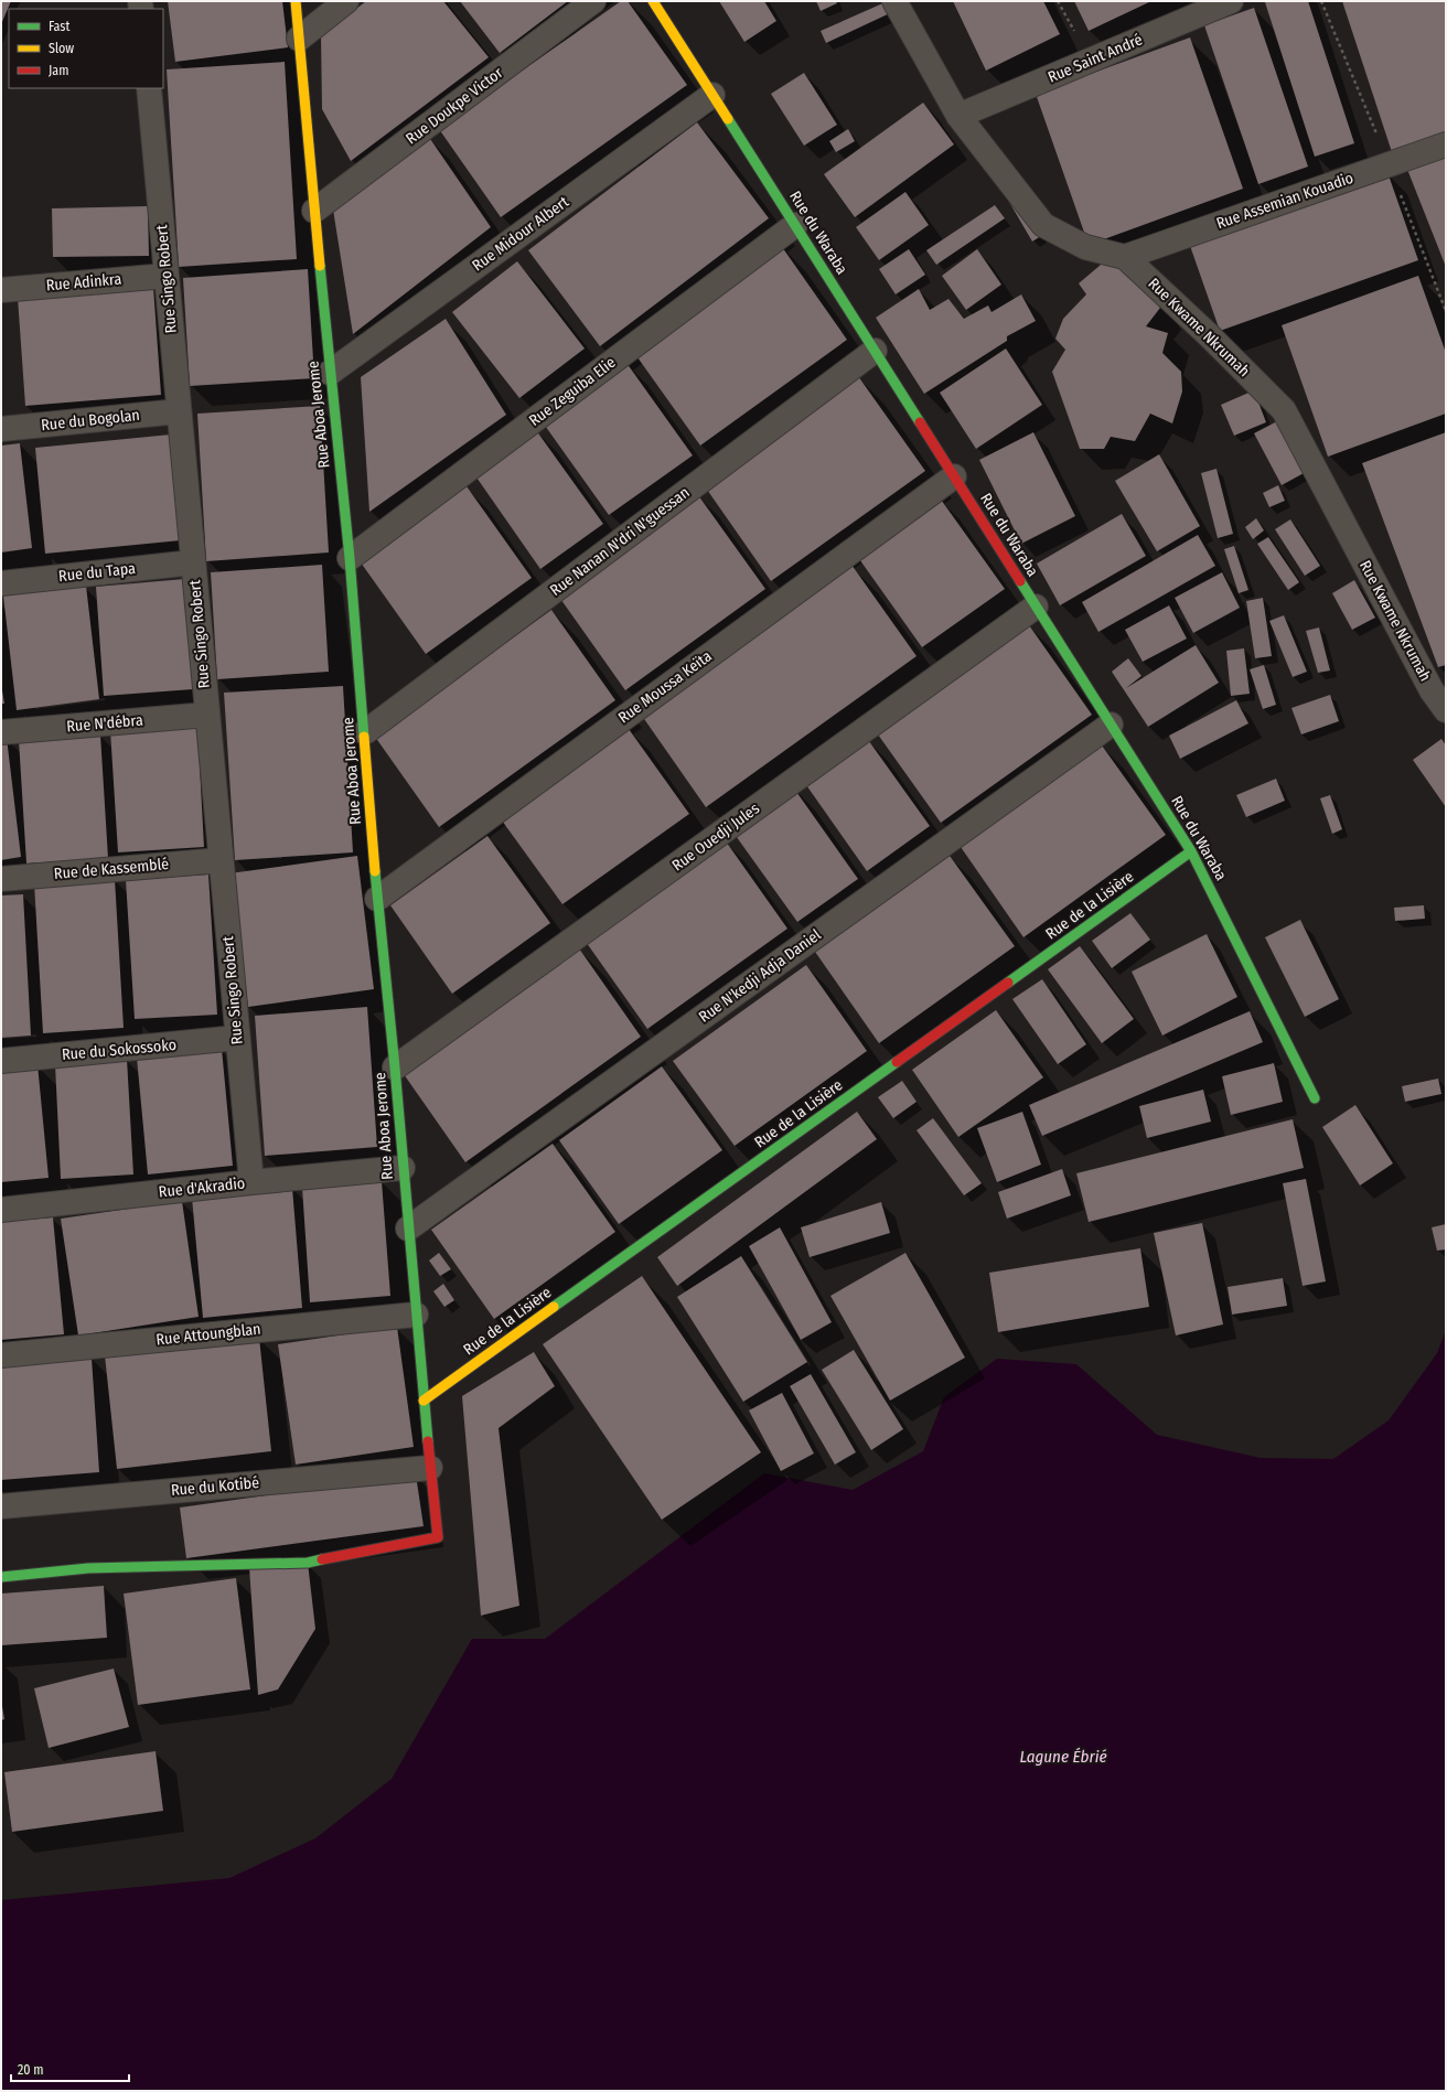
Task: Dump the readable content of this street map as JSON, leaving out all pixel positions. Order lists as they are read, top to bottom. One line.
{"streets":{"street":["Rue Saint André","Rue Doukpe Victor","Rue Assemian Kouadio","Rue du Waraba","Rue Midour Albert","Rue Singo Robert","Rue Adinkra","Rue Kwame Nkrumah","Rue Zeguiba Elie","Rue Aboa Jerome","Rue du Bogolan","Rue Nanan N'dri N'guessan","Rue du Tapa","Rue Moussa Keïta","Rue N'débra","Rue Ouedji Jules","Rue de Kassemblé","Rue de la Lisière","Rue N'kedji Adja Daniel","Rue du Sokossoko","Rue d'Akradio","Rue Attoungblan","Rue du Kotibé"]},"crossings":[["Rue Saint André","Rue Kwame Nkrumah"],["Rue Doukpe Victor","Rue Aboa Jerome"],["Rue Assemian Kouadio","Rue Kwame Nkrumah"],["Rue du Waraba","Rue Midour Albert"],["Rue du Waraba","Rue Zeguiba Elie"],["Rue du Waraba","Rue Nanan N'dri N'guessan"],["Rue du Waraba","Rue Moussa Keïta"],["Rue du Waraba","Rue Ouedji Jules"],["Rue du Waraba","Rue de la Lisière"],["Rue du Waraba","Rue N'kedji Adja Daniel"],["Rue Midour Albert","Rue Aboa Jerome"],["Rue Singo Robert","Rue Adinkra"],["Rue Singo Robert","Rue du Bogolan"],["Rue Singo Robert","Rue du Tapa"],["Rue Singo Robert","Rue N'débra"],["Rue Singo Robert","Rue de Kassemblé"],["Rue Singo Robert","Rue du Sokossoko"],["Rue Singo Robert","Rue d'Akradio"],["Rue Zeguiba Elie","Rue Aboa Jerome"],["Rue Aboa Jerome","Rue Nanan N'dri N'guessan"],["Rue Aboa Jerome","Rue Moussa Keïta"],["Rue Aboa Jerome","Rue Ouedji Jules"],["Rue Aboa Jerome","Rue de la Lisière"],["Rue Aboa Jerome","Rue N'kedji Adja Daniel"],["Rue Aboa Jerome","Rue d'Akradio"],["Rue Aboa Jerome","Rue Attoungblan"],["Rue Aboa Jerome","Rue du Kotibé"]],"water":["Lagune Ébrié"],"legend":["Fast","Slow","Jam"],"scale_bar":"20 m"}
